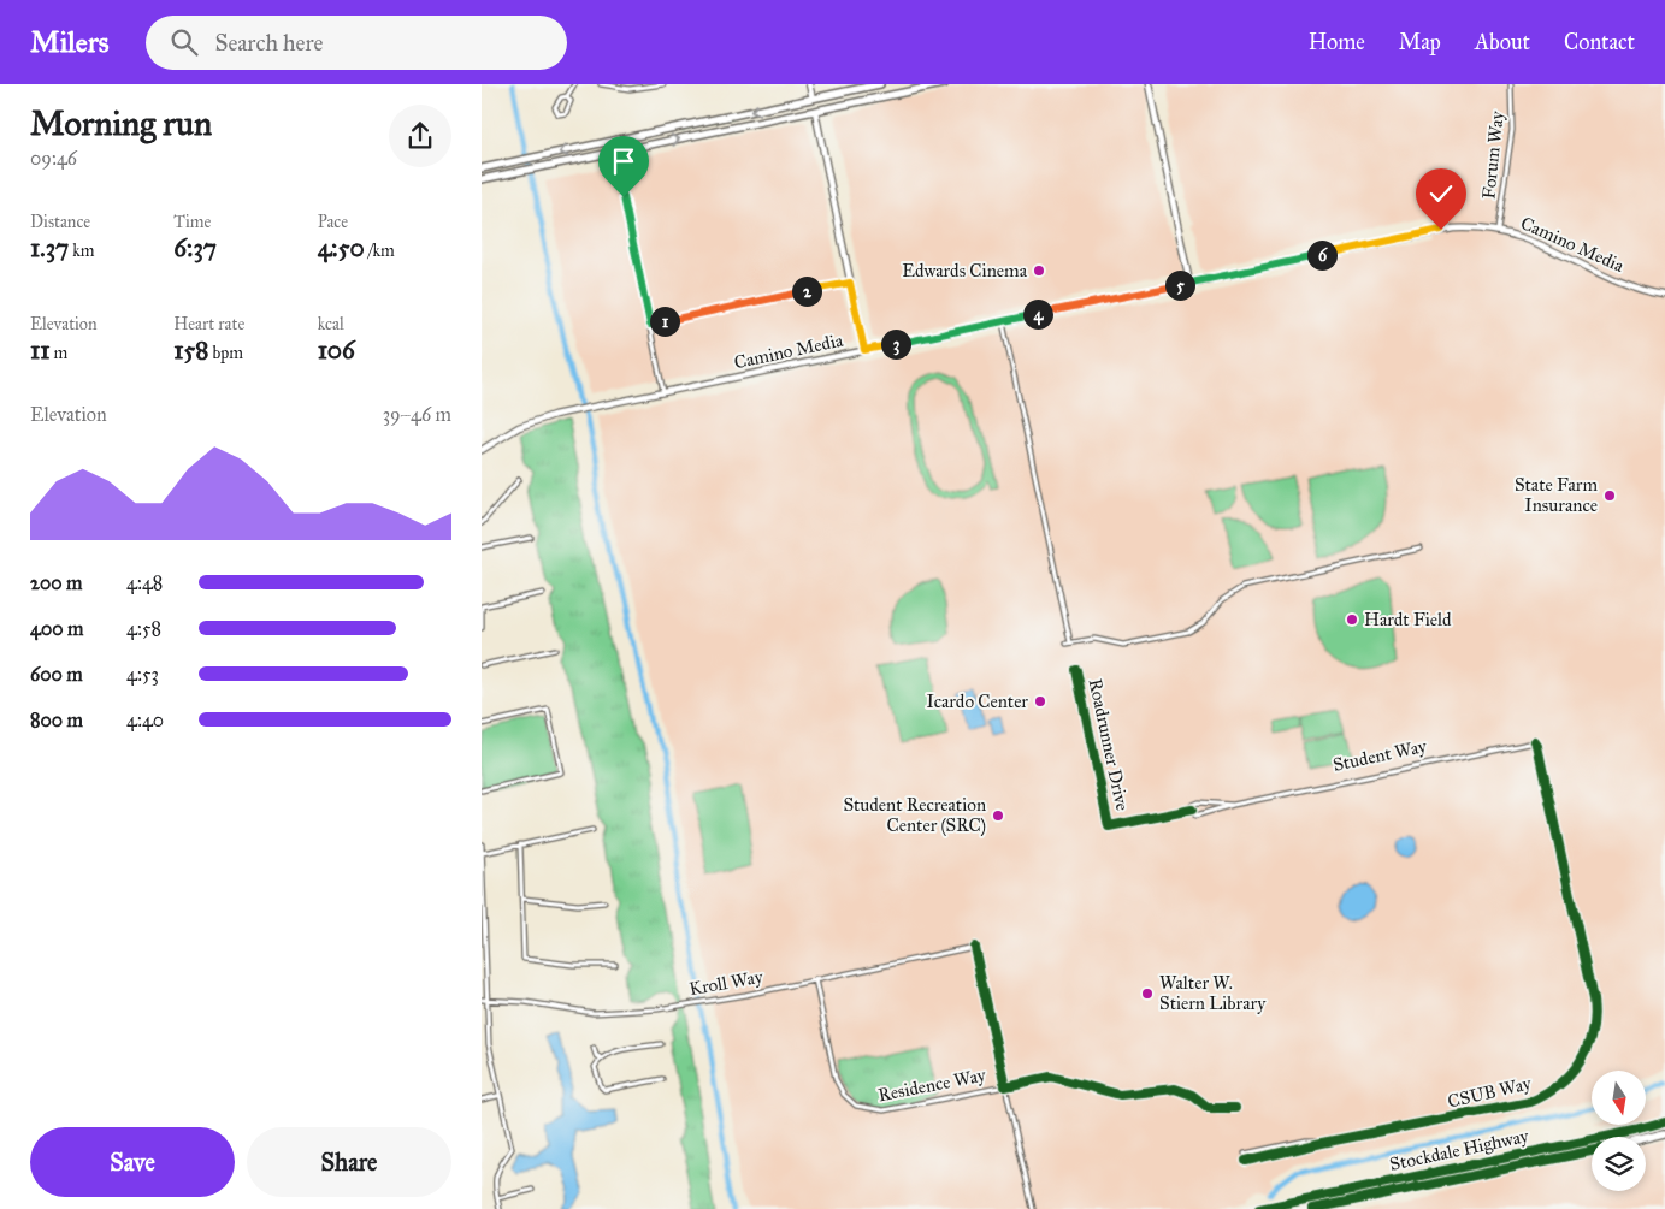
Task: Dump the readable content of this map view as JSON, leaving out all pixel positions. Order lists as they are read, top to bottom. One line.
{"streets":{"main road":["Stockdale Highway"],"street":["Forum Way","Camino Media","Student Way","Kroll Way","Residence Way","CSUB Way"],"cycle path":["Roadrunner Drive"]},"crossings":[["Forum Way","Camino Media"],["Student Way","CSUB Way"],["Kroll Way","Residence Way"]],"places":["Edwards Cinema","State Farm Insurance","Hardt Field","Icardo Center","Student Recreation Center (SRC)","Walter W. Stiern Library"],"north":"bottom","page":{"header":"Milers","search":"Search here","nav":["Home","Map","About","Contact"],"heading":["Morning run","09:46"],"stats":[["Distance","1.37 km"],["Time","6:37"],["Pace","4:50 /km"],["Elevation","11 m"],["Heart rate","158 bpm"],["kcal","106"]],"pins":["6","5","2","4","1","3"],"chart":["Elevation","39–46 m"],"list":[{"name":"200 m","note":"4:48"},{"name":"400 m","note":"4:58"},{"name":"600 m","note":"4:53"},{"name":"800 m","note":"4:40"}],"buttons":["Save","Share"]}}
